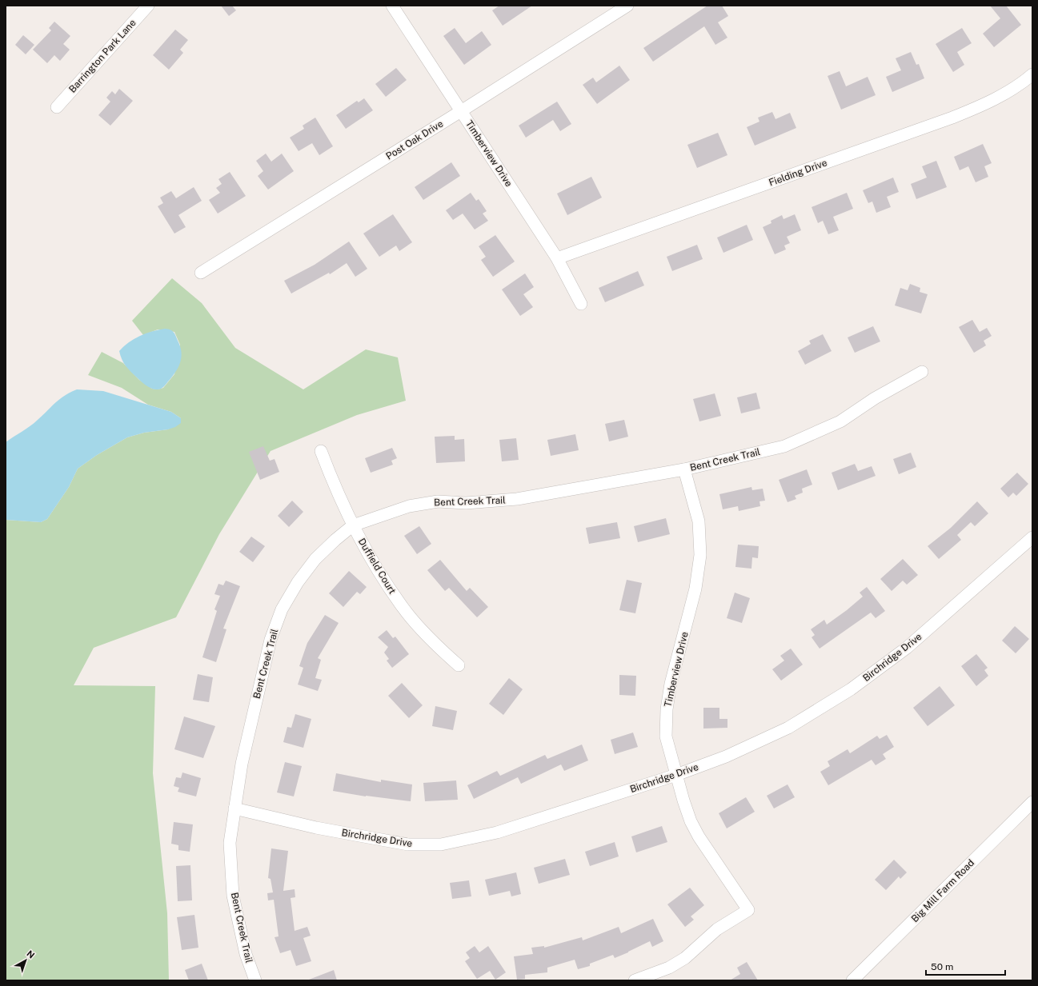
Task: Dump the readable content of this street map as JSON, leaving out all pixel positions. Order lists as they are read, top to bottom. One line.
{"streets":{"street":["Barrington Park Lane","Post Oak Drive","Timberview Drive","Fielding Drive","Bent Creek Trail","Duffield Court","Birchridge Drive","Big Mill Farm Road"]},"crossings":[["Post Oak Drive","Timberview Drive"],["Timberview Drive","Fielding Drive"],["Timberview Drive","Bent Creek Trail"],["Timberview Drive","Birchridge Drive"],["Bent Creek Trail","Duffield Court"],["Bent Creek Trail","Birchridge Drive"]],"scale_bar":"50 m","north":"top right"}
